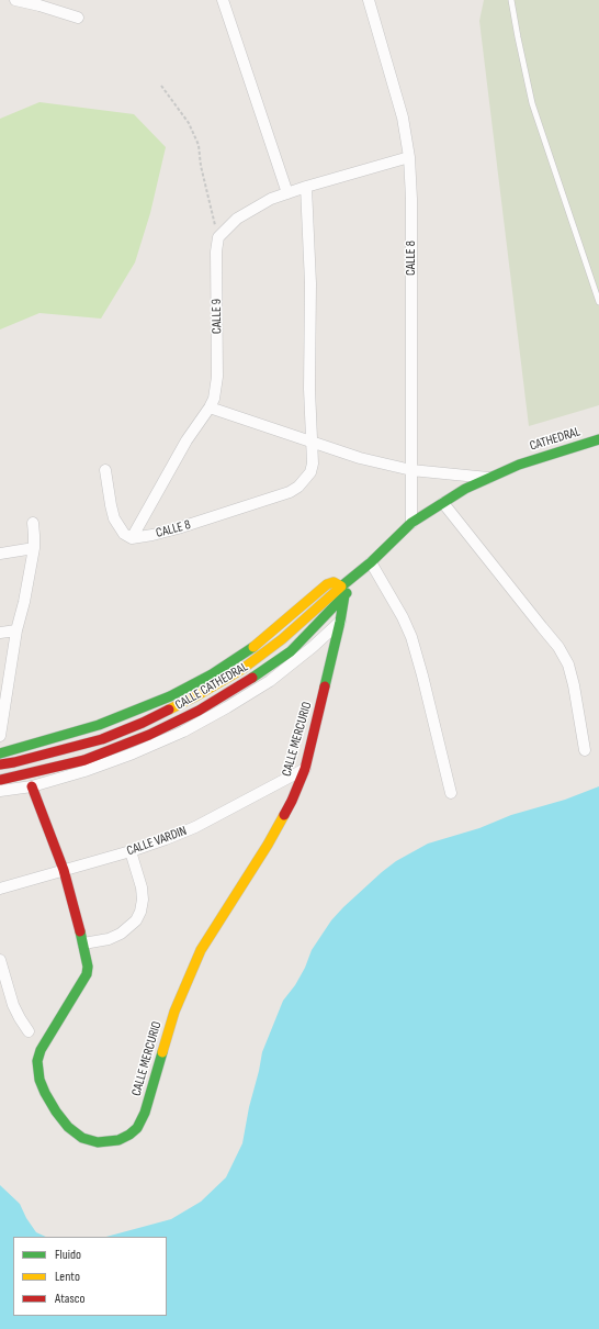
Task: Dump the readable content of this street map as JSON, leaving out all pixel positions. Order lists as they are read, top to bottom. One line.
{"streets":{"street":["CALLE 8","CALLE 9","CATHEDRAL","CALLE CATHEDRAL","CALLE MERCURIO","CALLE VARDIN"]},"crossings":[["CALLE 8","CALLE 9"],["CALLE 8","CALLE CATHEDRAL"],["CATHEDRAL","CALLE CATHEDRAL"],["CALLE CATHEDRAL","CALLE MERCURIO"],["CALLE MERCURIO","CALLE VARDIN"]],"legend":["Fluido","Lento","Atasco"]}
